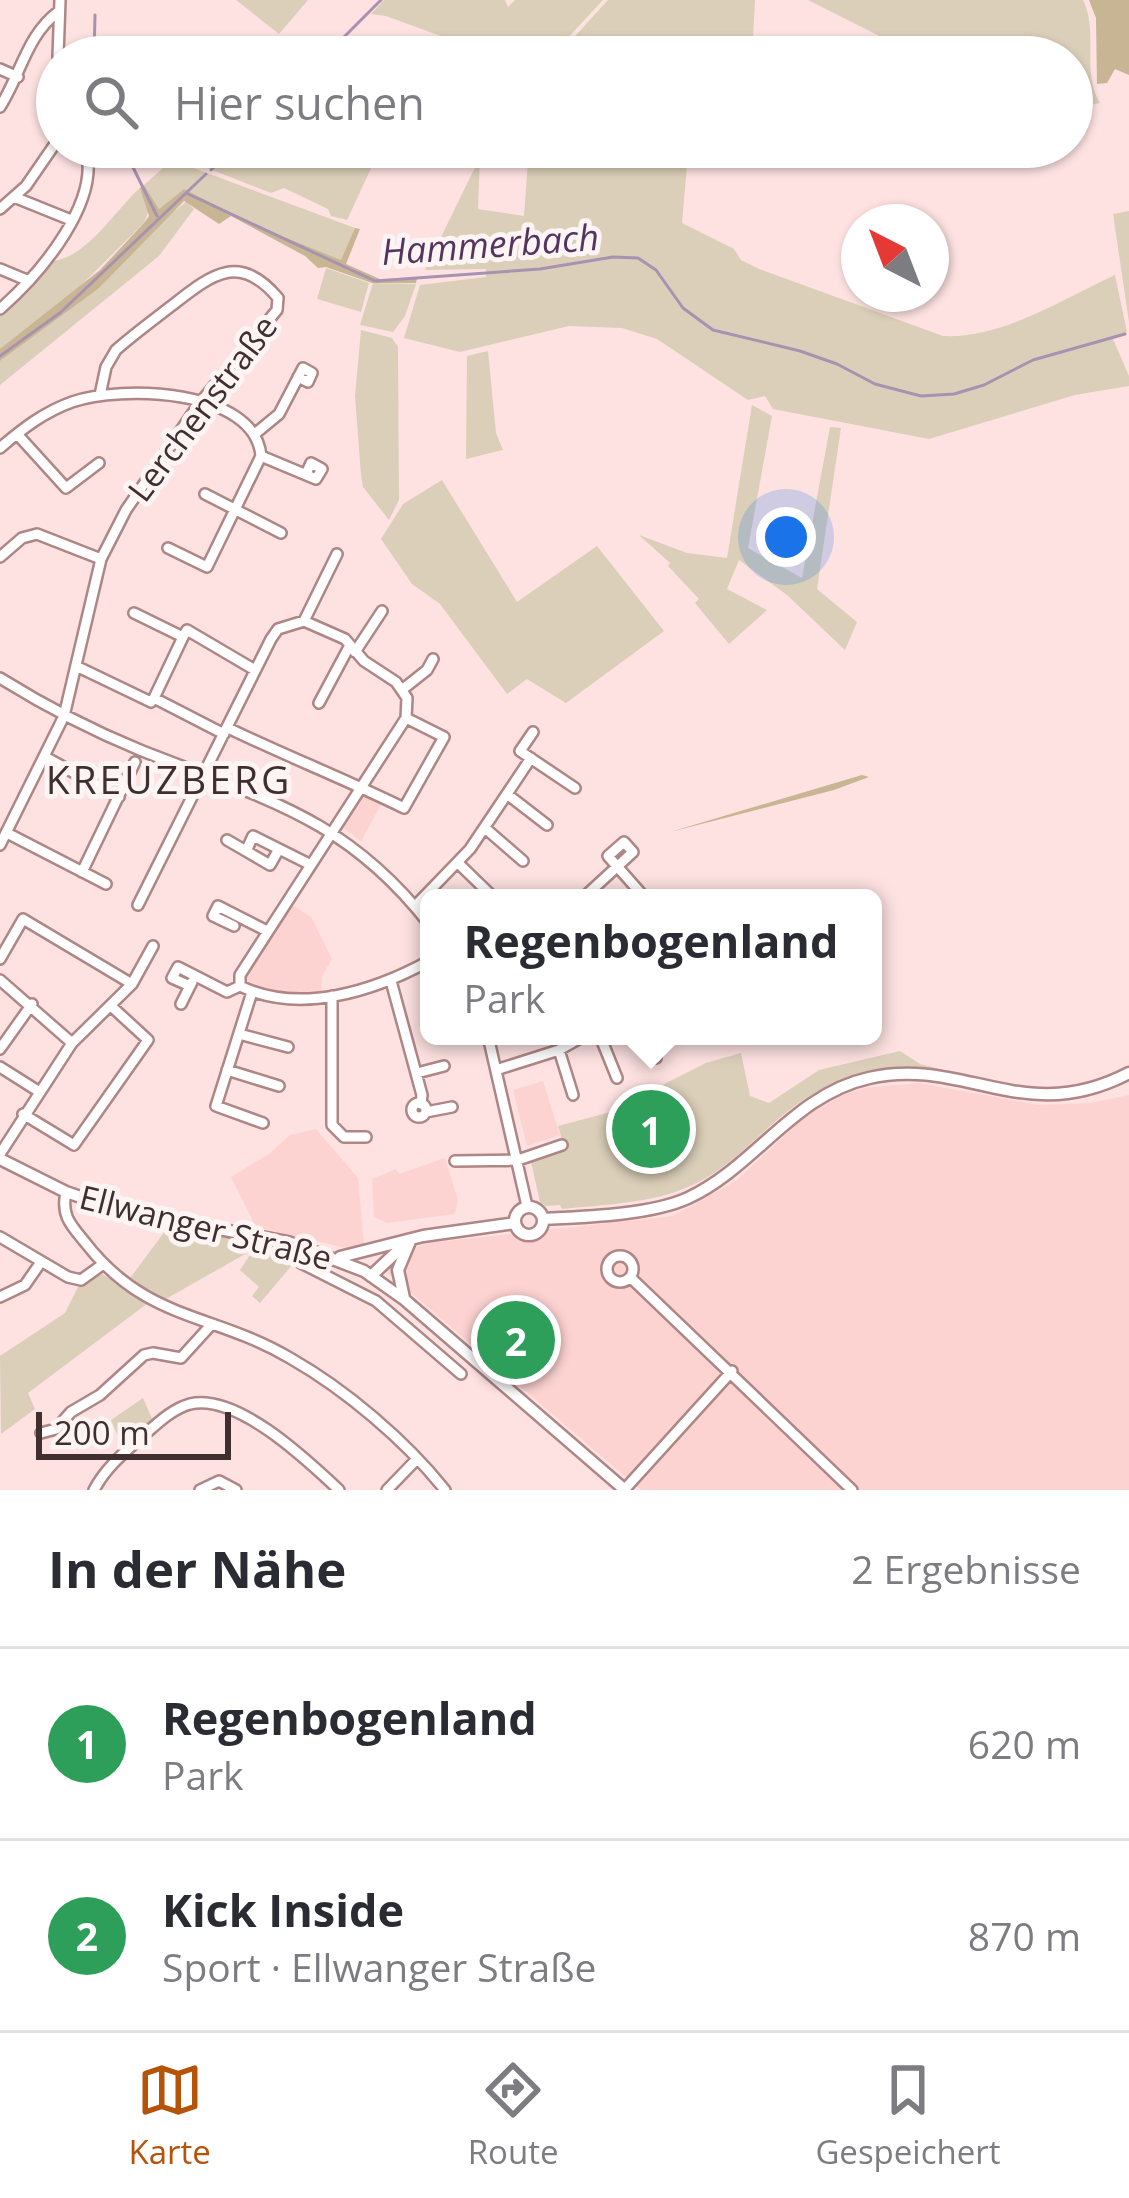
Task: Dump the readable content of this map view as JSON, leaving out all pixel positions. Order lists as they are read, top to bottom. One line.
{"streets":{"main road":["Ellwanger Straße"],"street":["Lerchenstraße"]},"districts":["KREUZBERG"],"water":["Hammerbach"],"scale_bar":"200 m","north":"top left","page":{"search":"Hier suchen","popup":["Regenbogenland","Park"],"pins":["1","2"],"scale":"200 m","heading":["In der Nähe","2 Ergebnisse"],"list":[{"mark":"1","name":"Regenbogenland","note":"Park","value":"620 m"},{"mark":"2","name":"Kick Inside","note":"Sport · Ellwanger Straße","value":"870 m"}],"nav":["Karte","Route","Gespeichert"]}}
